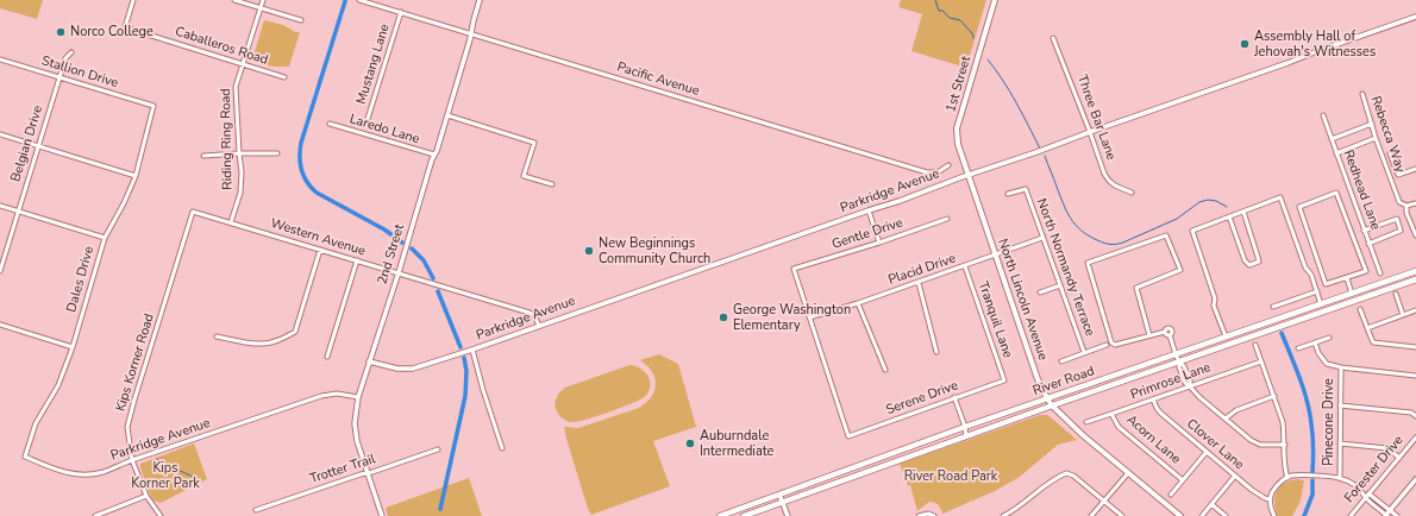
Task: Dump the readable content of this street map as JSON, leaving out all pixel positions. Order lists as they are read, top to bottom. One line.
{"streets":{"main road":["1st Street","North Lincoln Avenue","River Road"],"street":["Caballeros Road","Mustang Lane","Stallion Drive","Pacific Avenue","Three Bar Lane","Laredo Lane","Rebecca Way","Riding Ring Road","Belgian Drive","Redhead Lane","Parkridge Avenue","Gentle Drive","Western Avenue","2nd Street","North Normandy Terrace","Placid Drive","Dales Drive","Tranquil Lane","Kips Korner Road","Primrose Lane","Serene Drive","Pinecone Drive","Acorn Lane","Clover Lane","Trotter Trail","Forester Drive"]},"crossings":[["Caballeros Road","Riding Ring Road"],["Mustang Lane","Pacific Avenue"],["Stallion Drive","Belgian Drive"],["Stallion Drive","Dales Drive"],["Pacific Avenue","2nd Street"],["1st Street","Parkridge Avenue"],["1st Street","North Lincoln Avenue"],["Three Bar Lane","Parkridge Avenue"],["Laredo Lane","2nd Street"],["Riding Ring Road","Western Avenue"],["Parkridge Avenue","Western Avenue"],["Parkridge Avenue","2nd Street"],["Parkridge Avenue","Dales Drive"],["Parkridge Avenue","North Lincoln Avenue"],["Parkridge Avenue","Kips Korner Road"],["Gentle Drive","Placid Drive"],["Gentle Drive","Serene Drive"],["Western Avenue","2nd Street"],["Western Avenue","Kips Korner Road"],["2nd Street","Trotter Trail"],["North Normandy Terrace","Placid Drive"],["Placid Drive","North Lincoln Avenue"],["Placid Drive","Tranquil Lane"],["Placid Drive","Serene Drive"],["North Lincoln Avenue","River Road"],["Tranquil Lane","Serene Drive"],["Primrose Lane","Acorn Lane"],["Primrose Lane","Clover Lane"]],"parks":["Kips Korner Park","River Road Park"],"places":["Norco College","Assembly Hall of Jehovah's Witnesses","New Beginnings Community Church","George Washington Elementary","Auburndale Intermediate"]}
